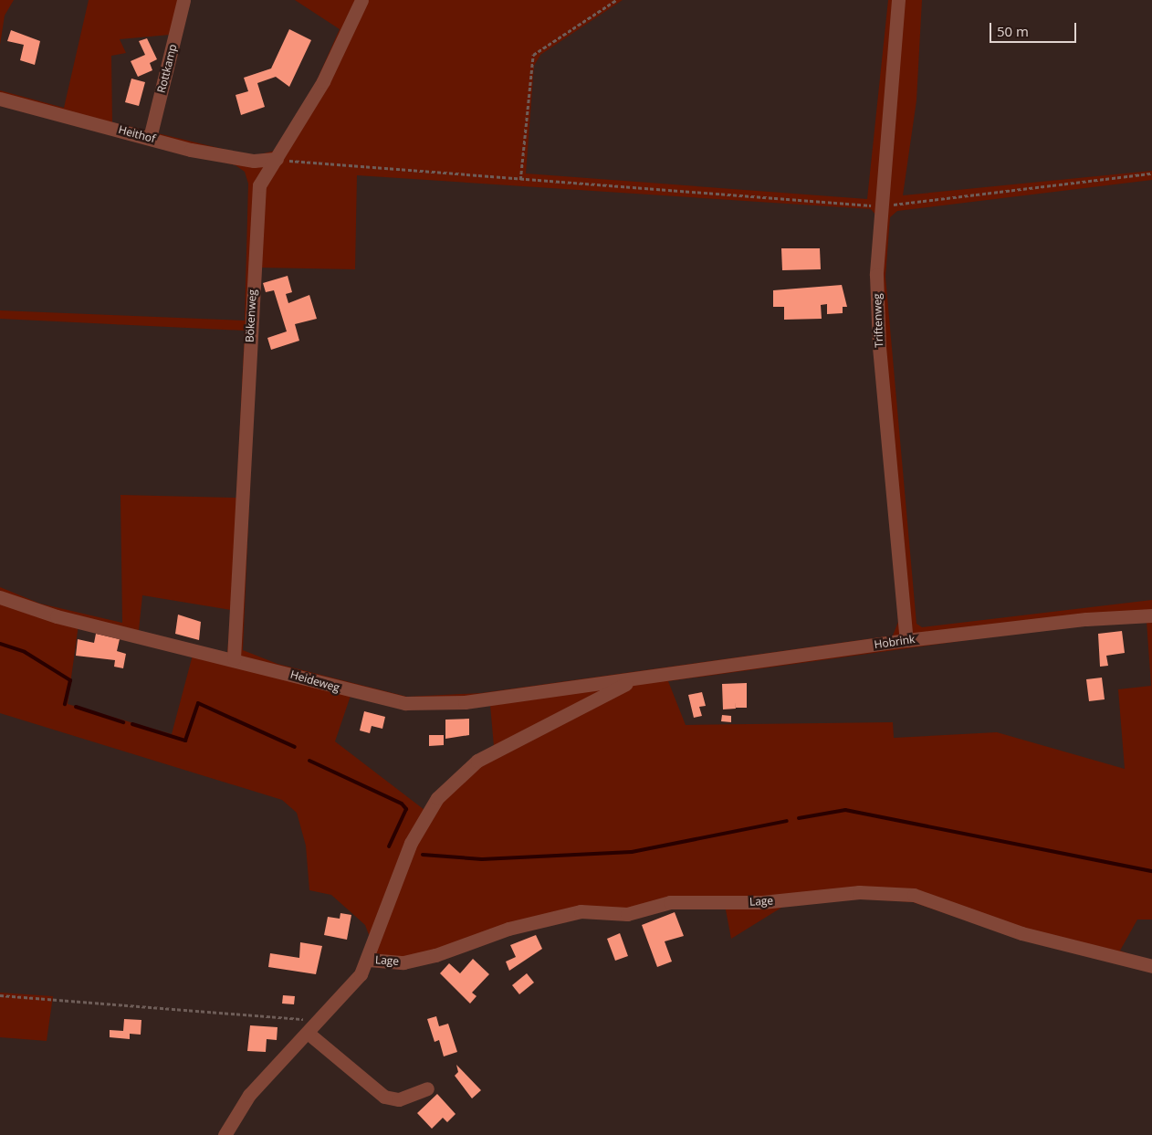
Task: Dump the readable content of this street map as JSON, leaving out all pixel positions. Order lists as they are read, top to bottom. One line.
{"streets":{"street":["Rottkamp","Heithof","Bökenweg","Triftenweg","Hobrink","Heideweg","Lage"]},"crossings":[["Rottkamp","Heithof"],["Heithof","Bökenweg"],["Bökenweg","Heideweg"],["Triftenweg","Hobrink"],["Hobrink","Heideweg"],["Hobrink","Lage"],["Heideweg","Lage"]],"scale_bar":"50 m"}
